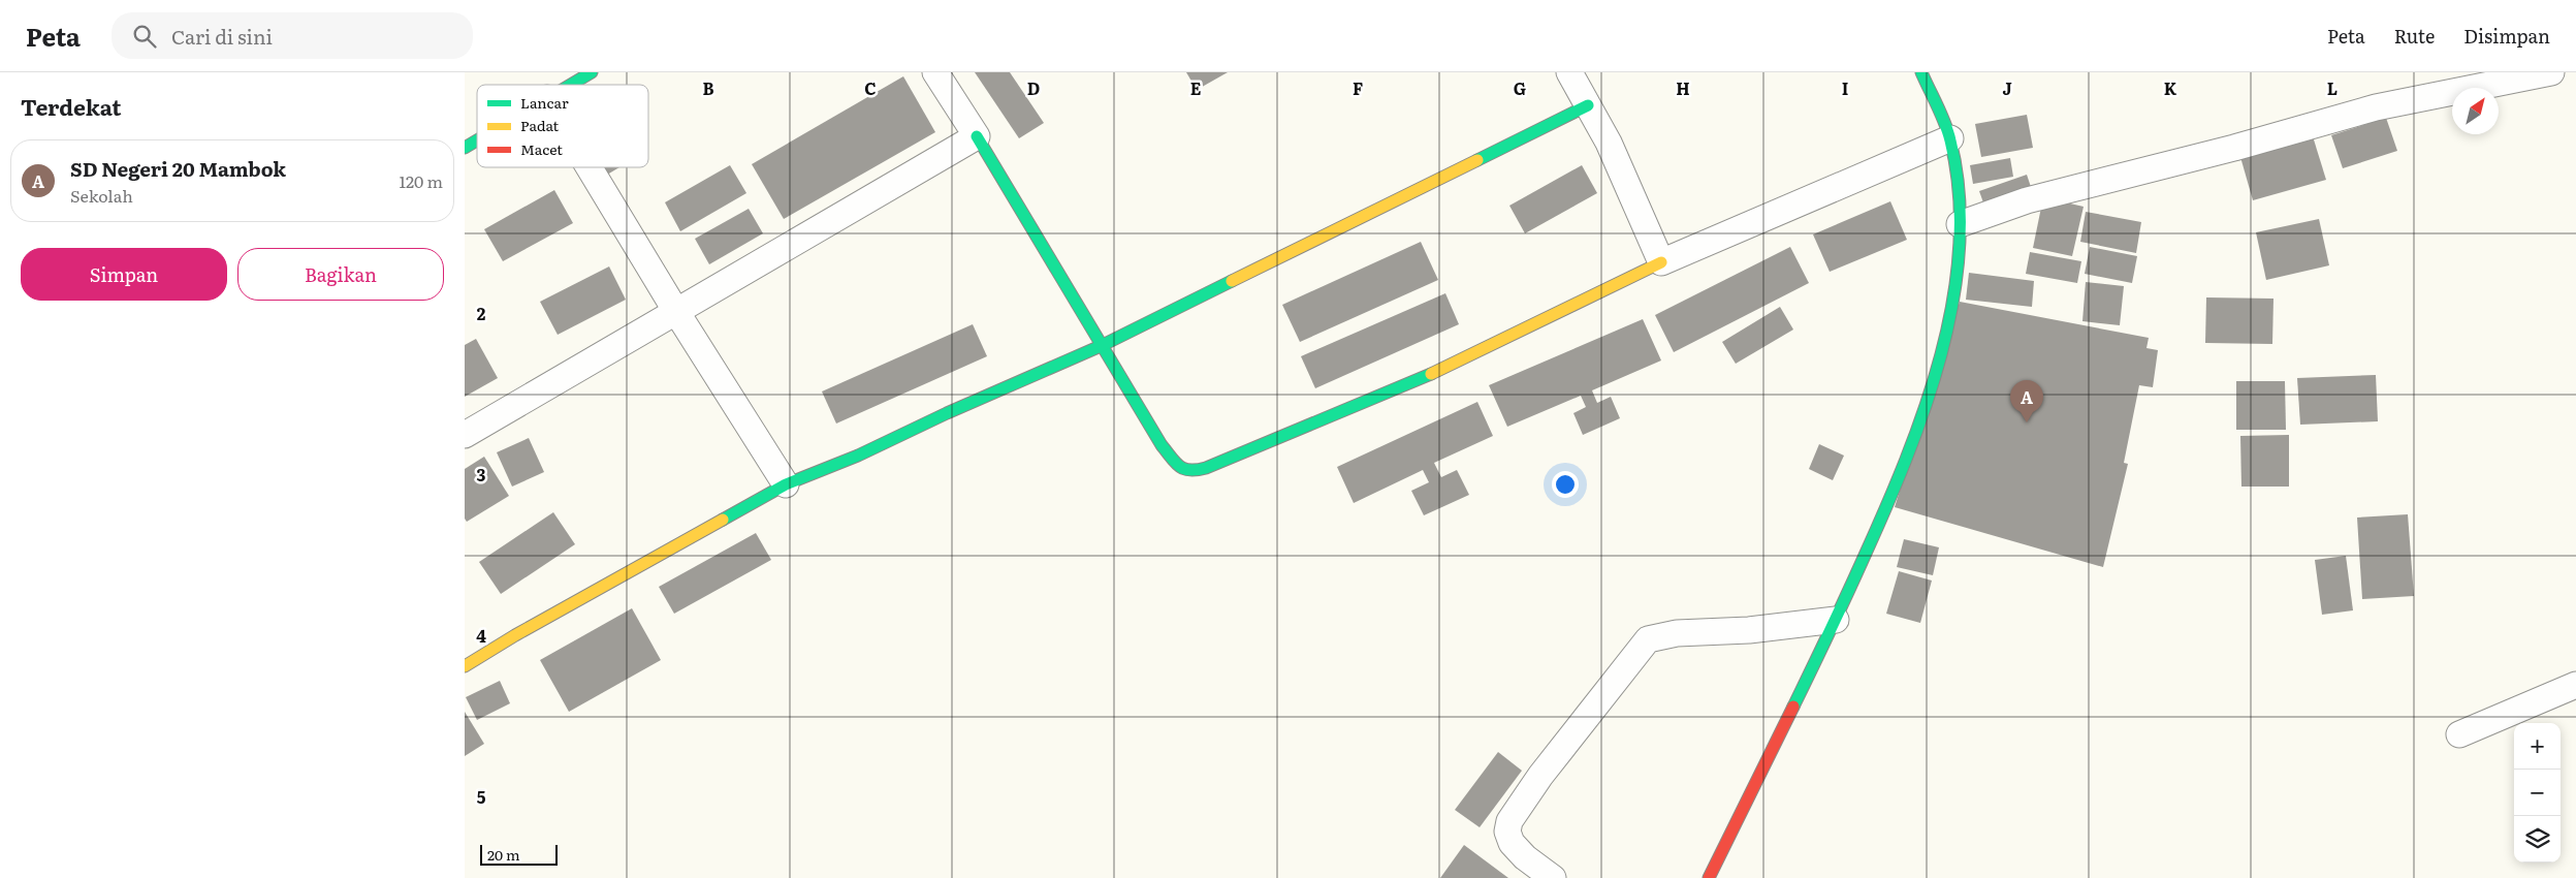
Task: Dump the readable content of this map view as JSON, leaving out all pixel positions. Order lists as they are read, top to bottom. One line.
{"legend":["Lancar","Padat","Macet"],"scale_bar":"20 m","north":"top right","page":{"header":"Peta","search":"Cari di sini","nav":["Peta","Rute","Disimpan"],"heading":"Terdekat","list":[{"mark":"A","name":"SD Negeri 20 Mambok","note":"Sekolah","value":"120 m"}],"buttons":["Simpan","Bagikan"],"pins":"A","map_buttons":["+","−"],"scale":"20 m"},"grid":{"columns":["B","C","D","E","F","G","H","I","J","K","L"],"rows":["2","3","4","5"]}}
